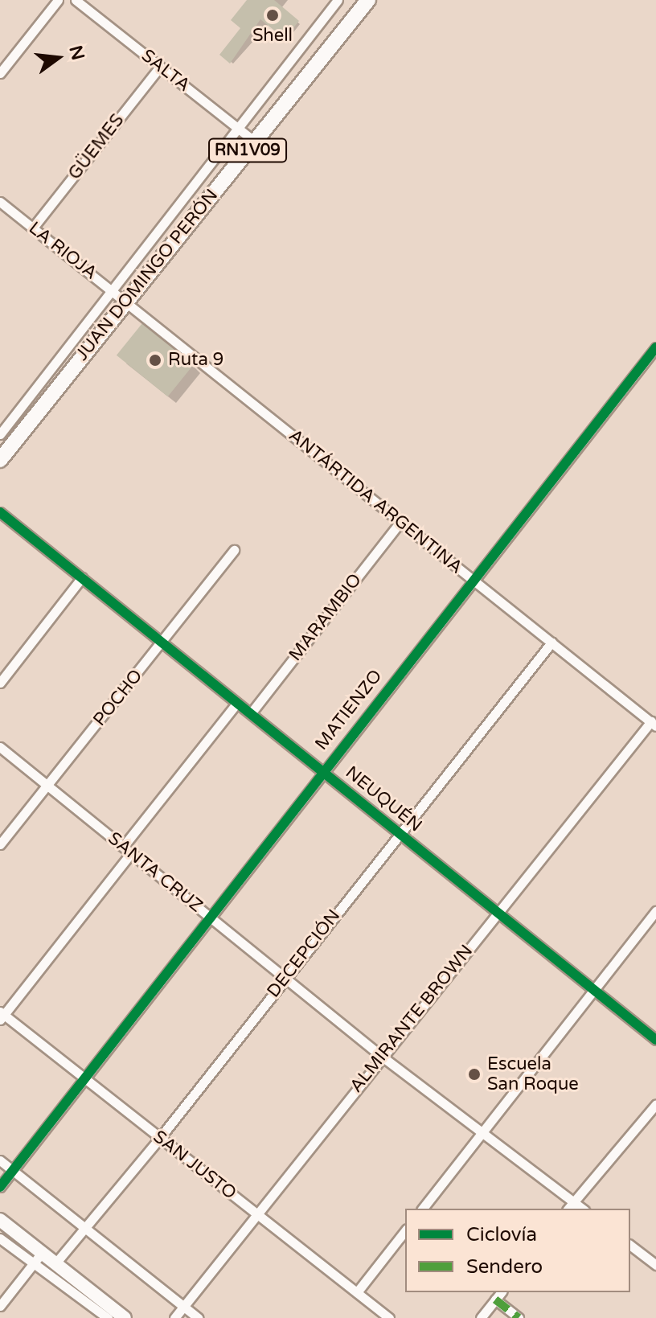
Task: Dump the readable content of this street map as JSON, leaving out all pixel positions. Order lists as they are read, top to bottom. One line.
{"streets":{"main road":["RN1V09","JUAN DOMINGO PERÓN"],"street":["SALTA","GÜEMES","LA RIOJA","ANTÁRTIDA ARGENTINA","MARAMBIO","POCHO","MATIENZO","NEUQUÉN","SANTA CRUZ","DECEPCIÓN","ALMIRANTE BROWN","SAN JUSTO"]},"crossings":[["SALTA","GÜEMES"],["SALTA","JUAN DOMINGO PERÓN"],["GÜEMES","LA RIOJA"],["LA RIOJA","JUAN DOMINGO PERÓN"],["LA RIOJA","ANTÁRTIDA ARGENTINA"],["JUAN DOMINGO PERÓN","ANTÁRTIDA ARGENTINA"],["ANTÁRTIDA ARGENTINA","MARAMBIO"],["ANTÁRTIDA ARGENTINA","MATIENZO"],["ANTÁRTIDA ARGENTINA","DECEPCIÓN"],["ANTÁRTIDA ARGENTINA","ALMIRANTE BROWN"],["MARAMBIO","NEUQUÉN"],["POCHO","NEUQUÉN"],["POCHO","SANTA CRUZ"],["MATIENZO","NEUQUÉN"],["MATIENZO","SANTA CRUZ"],["MATIENZO","SAN JUSTO"],["NEUQUÉN","DECEPCIÓN"],["NEUQUÉN","ALMIRANTE BROWN"],["SANTA CRUZ","DECEPCIÓN"],["SANTA CRUZ","ALMIRANTE BROWN"],["DECEPCIÓN","SAN JUSTO"],["ALMIRANTE BROWN","SAN JUSTO"]],"places":["Shell","Ruta 9","Escuela San Roque"],"legend":["Ciclovía","Sendero"],"north":"right"}
